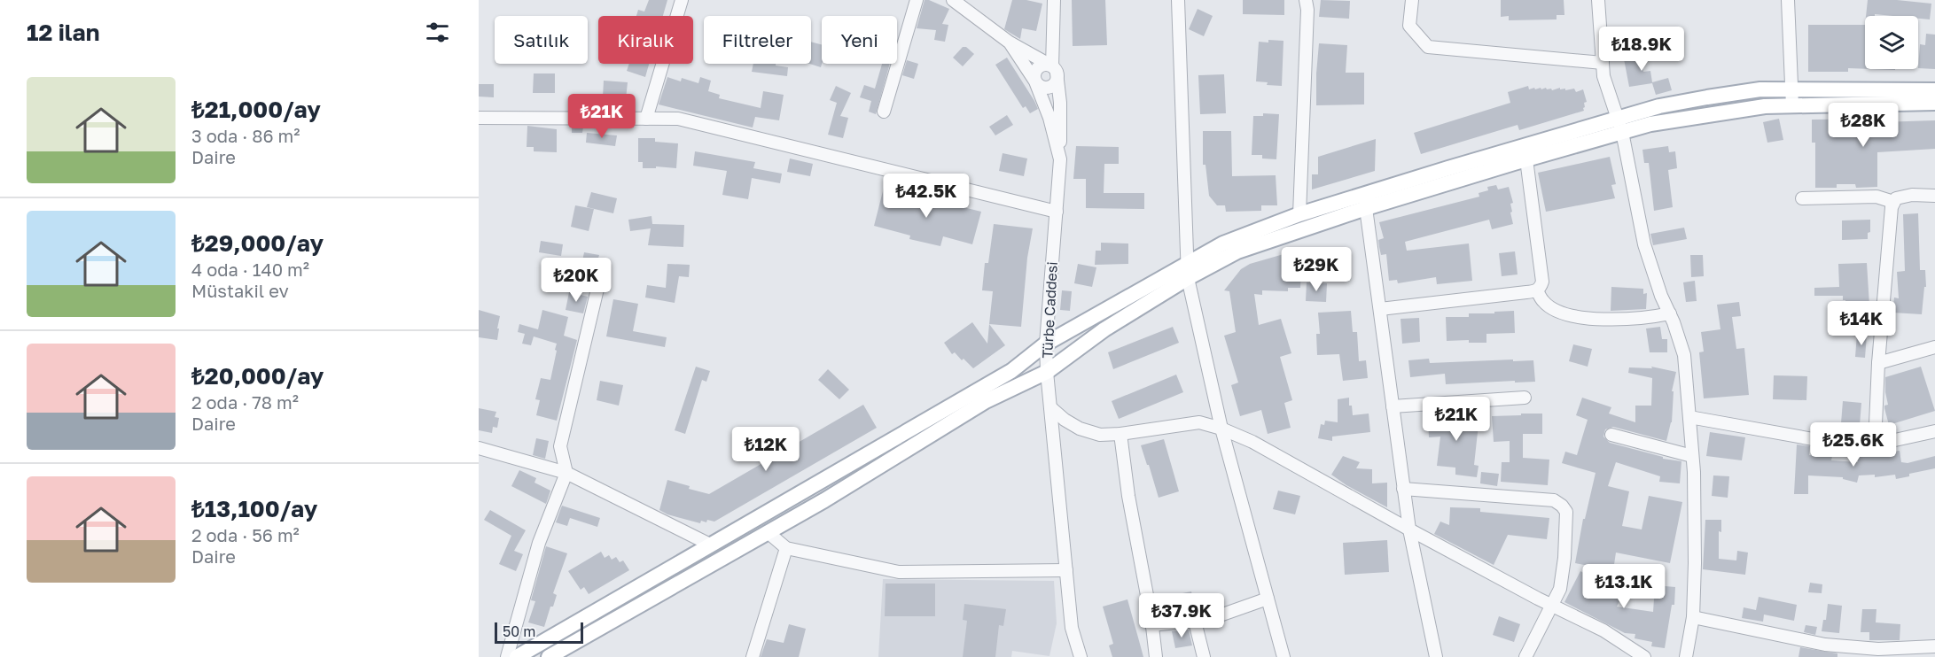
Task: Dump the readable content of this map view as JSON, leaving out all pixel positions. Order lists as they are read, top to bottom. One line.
{"streets":{"street":["Türbe Caddesi"]},"scale_bar":"50 m","page":{"heading":"12 ilan","chip":["Satılık","Kiralık","Filtreler","Yeni"],"price":["₺18.9K","₺21K","₺28K","₺42.5K","₺29K","₺20K","₺14K","₺21K","₺25.6K","₺12K","₺13.1K","₺37.9K"],"list":[{"name":"₺21,000/ay","note":"3 oda · 86 m² · Daire"},{"name":"₺29,000/ay","note":"4 oda · 140 m² · Müstakil ev"},{"name":"₺20,000/ay","note":"2 oda · 78 m² · Daire"},{"name":"₺13,100/ay","note":"2 oda · 56 m² · Daire"}],"scale":"50 m"}}
